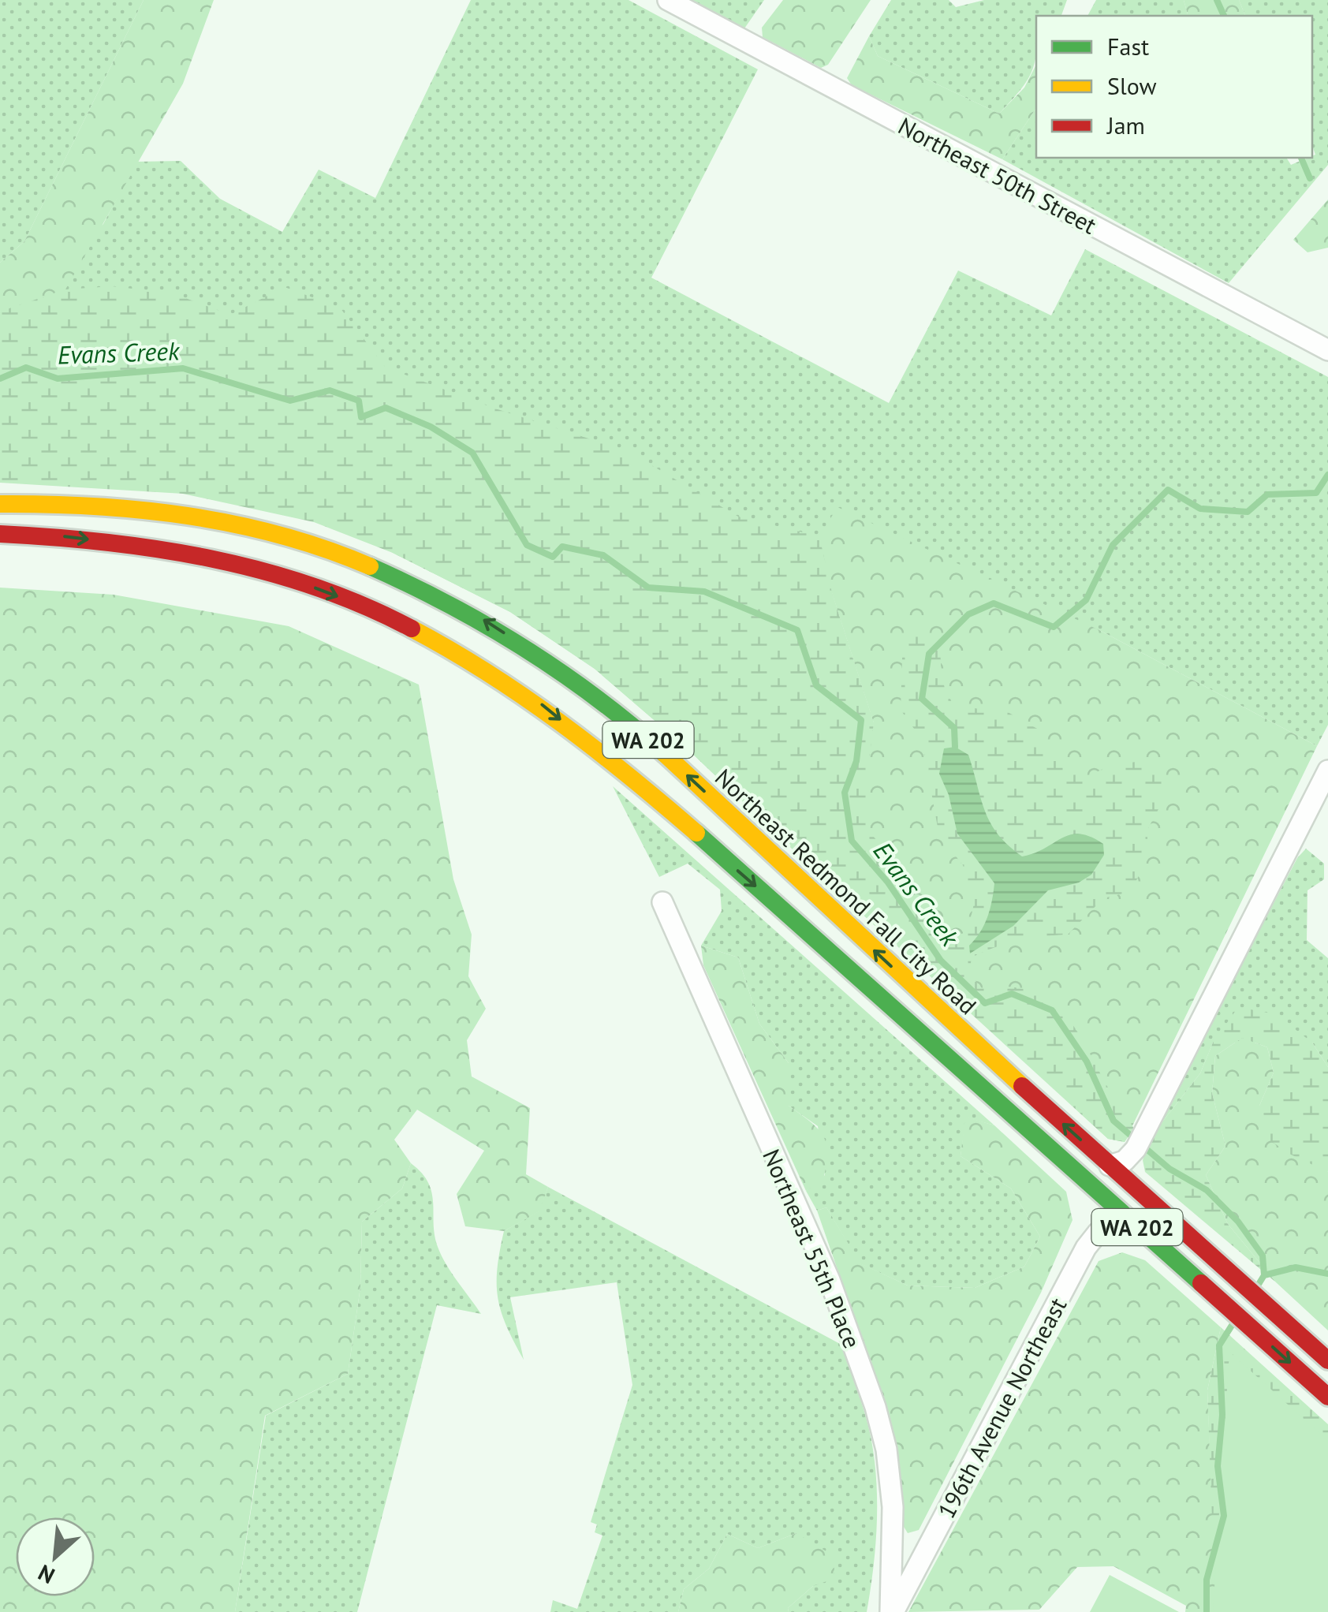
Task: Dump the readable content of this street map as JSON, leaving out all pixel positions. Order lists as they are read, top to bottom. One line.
{"streets":{"main road":["WA 202","Northeast Redmond Fall City Road"],"street":["Northeast 50th Street","Northeast 55th Place","196th Avenue Northeast"]},"crossings":[["WA 202","196th Avenue Northeast"],["Northeast 55th Place","196th Avenue Northeast"]],"water":["Evans Creek"],"legend":["Fast","Slow","Jam"],"north":"bottom left"}
